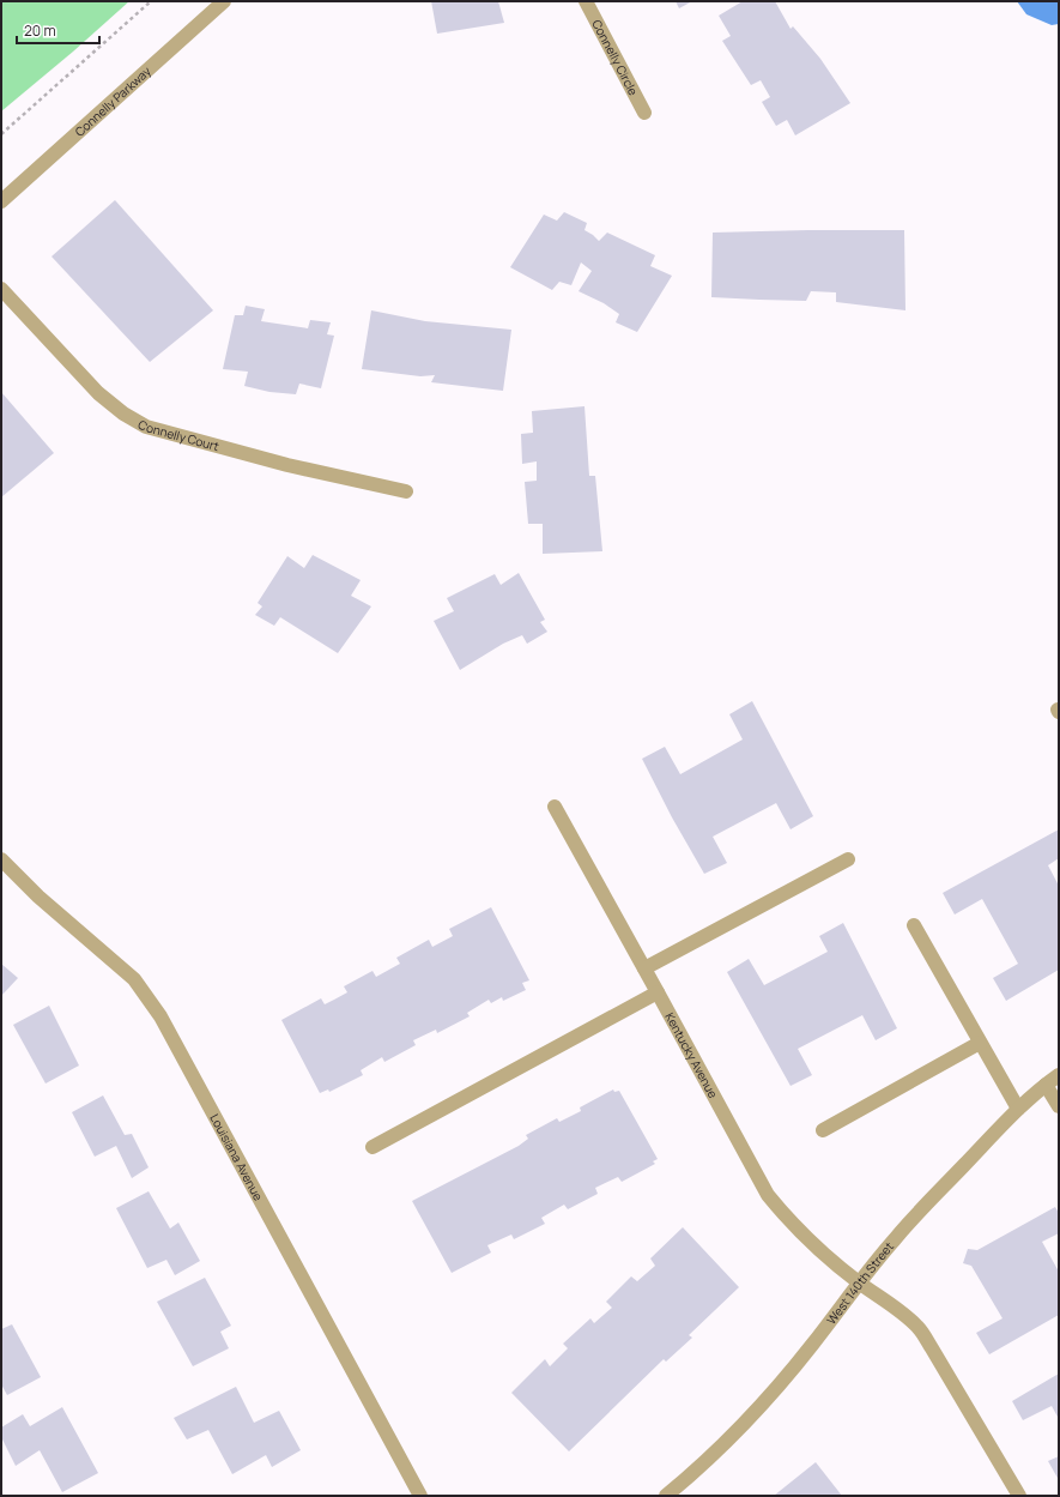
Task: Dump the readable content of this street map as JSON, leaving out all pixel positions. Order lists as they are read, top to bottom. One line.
{"streets":{"street":["Connelly Circle","Connelly Parkway","Connelly Court","Kentucky Avenue","Louisiana Avenue","West 140th Street"]},"crossings":[["Kentucky Avenue","West 140th Street"]],"scale_bar":"20 m"}
